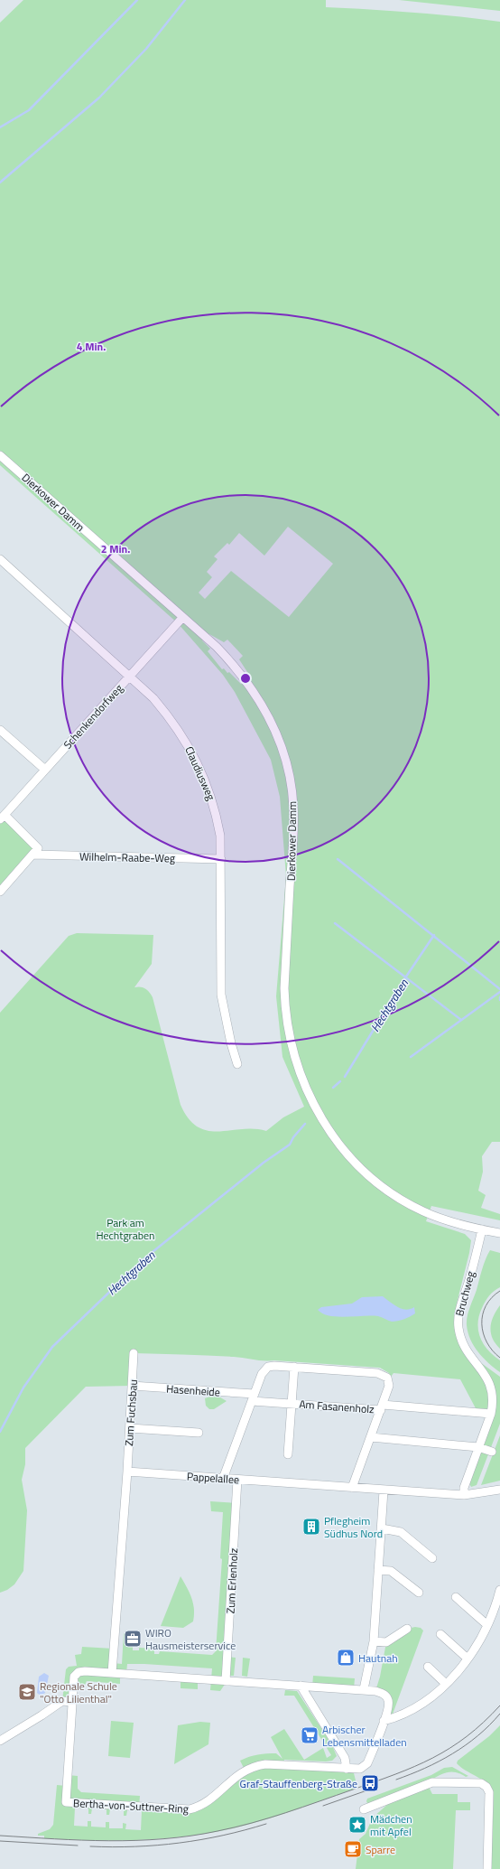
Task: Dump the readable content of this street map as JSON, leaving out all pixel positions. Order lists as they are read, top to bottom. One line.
{"streets":{"street":["Dierkower Damm","Schenkendorfweg","Claudiusweg","Wilhelm-Raabe-Weg","Bruchweg","Hasenheide","Am Fasanenholz","Zum Fuchsbau","Pappelallee","Zum Erlenholz","Bertha-von-Suttner-Ring"]},"crossings":[["Dierkower Damm","Schenkendorfweg"],["Dierkower Damm","Bruchweg"],["Schenkendorfweg","Claudiusweg"],["Claudiusweg","Wilhelm-Raabe-Weg"],["Bruchweg","Pappelallee"],["Hasenheide","Am Fasanenholz"],["Hasenheide","Zum Fuchsbau"],["Am Fasanenholz","Pappelallee"],["Zum Fuchsbau","Pappelallee"],["Pappelallee","Zum Erlenholz"],["Zum Erlenholz","Bertha-von-Suttner-Ring"]],"water":["Hechtgraben"],"parks":["Park am Hechtgraben"],"places":{"building":["Pflegheim Südhus Nord"],"office":["WIRO Hausmeisterservice"],"shop":["Hautnah"],"school or university":["Regionale Schule \"Otto Lilienthal\""],"supermarket":["Arbischer Lebensmittelladen"],"bus stop":["Graf-Stauffenberg-Straße"],"place":["Mädchen mit Apfel"],"cafe":["Sparre"]},"rings":["4 Min.","2 Min."]}
